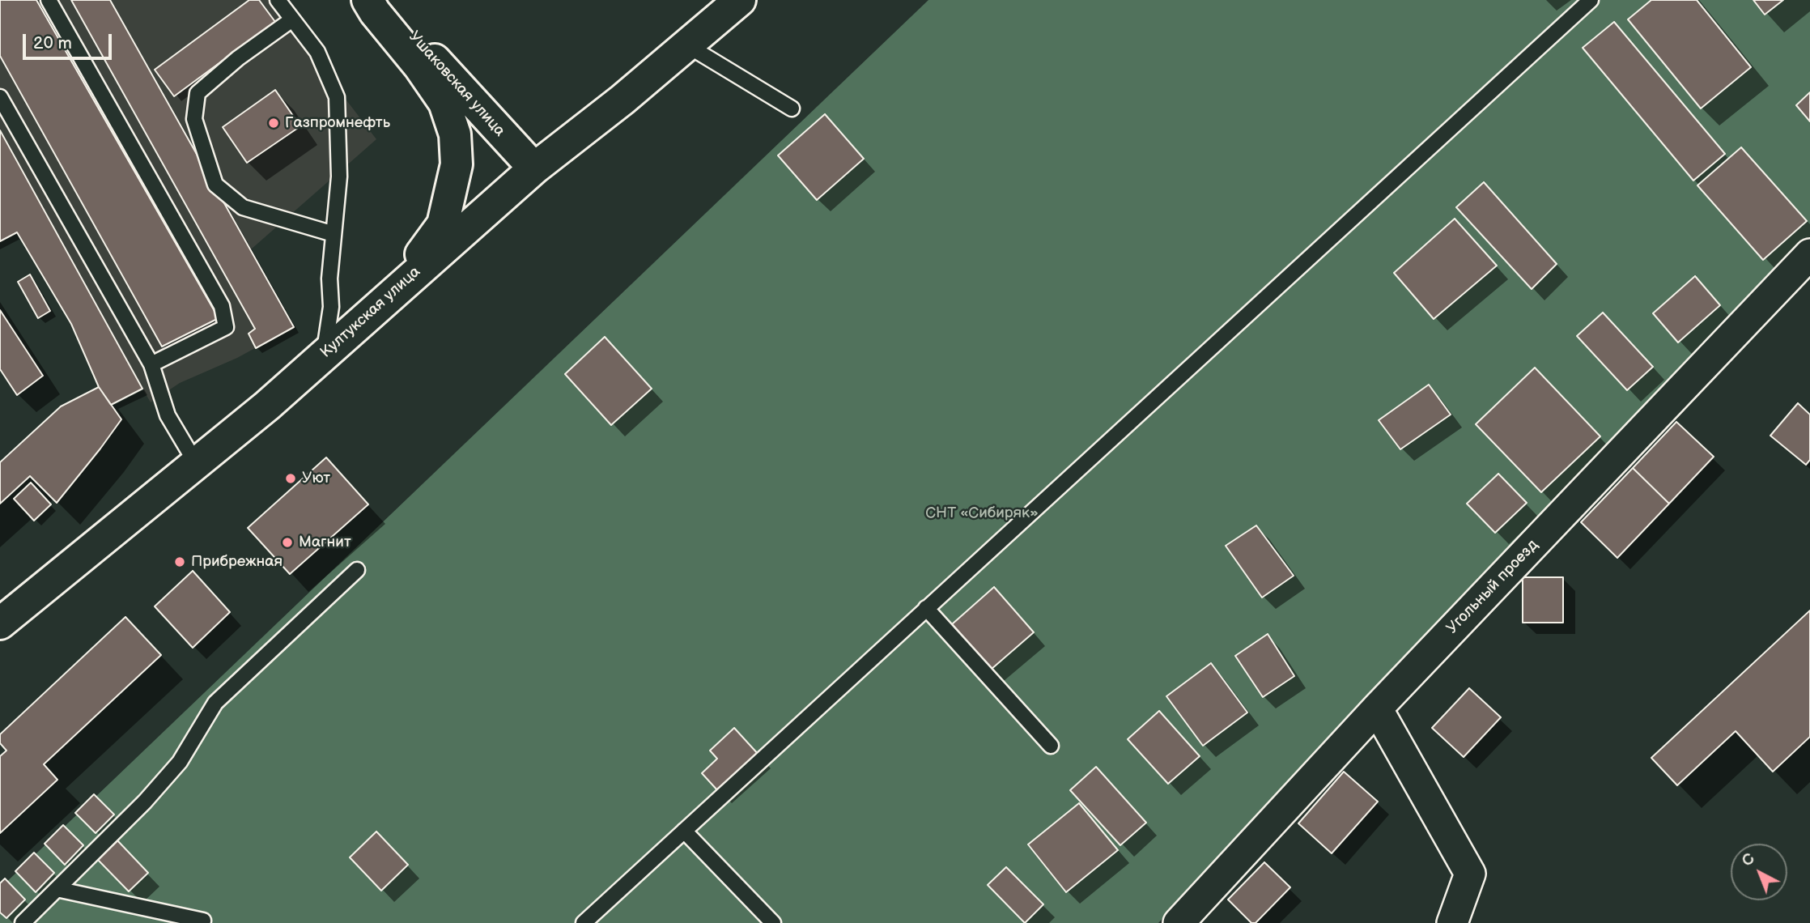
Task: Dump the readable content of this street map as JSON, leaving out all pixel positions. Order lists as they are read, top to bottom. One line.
{"streets":{"main road":["Ушаковская улица","Култукская улица"],"street":["Угольный проезд"]},"crossings":[["Ушаковская улица","Култукская улица"]],"parks":["СНТ «Сибиряк»"],"places":["Газпромнефть","Уют","Магнит","Прибрежная"],"scale_bar":"20 m","north":"top left"}
